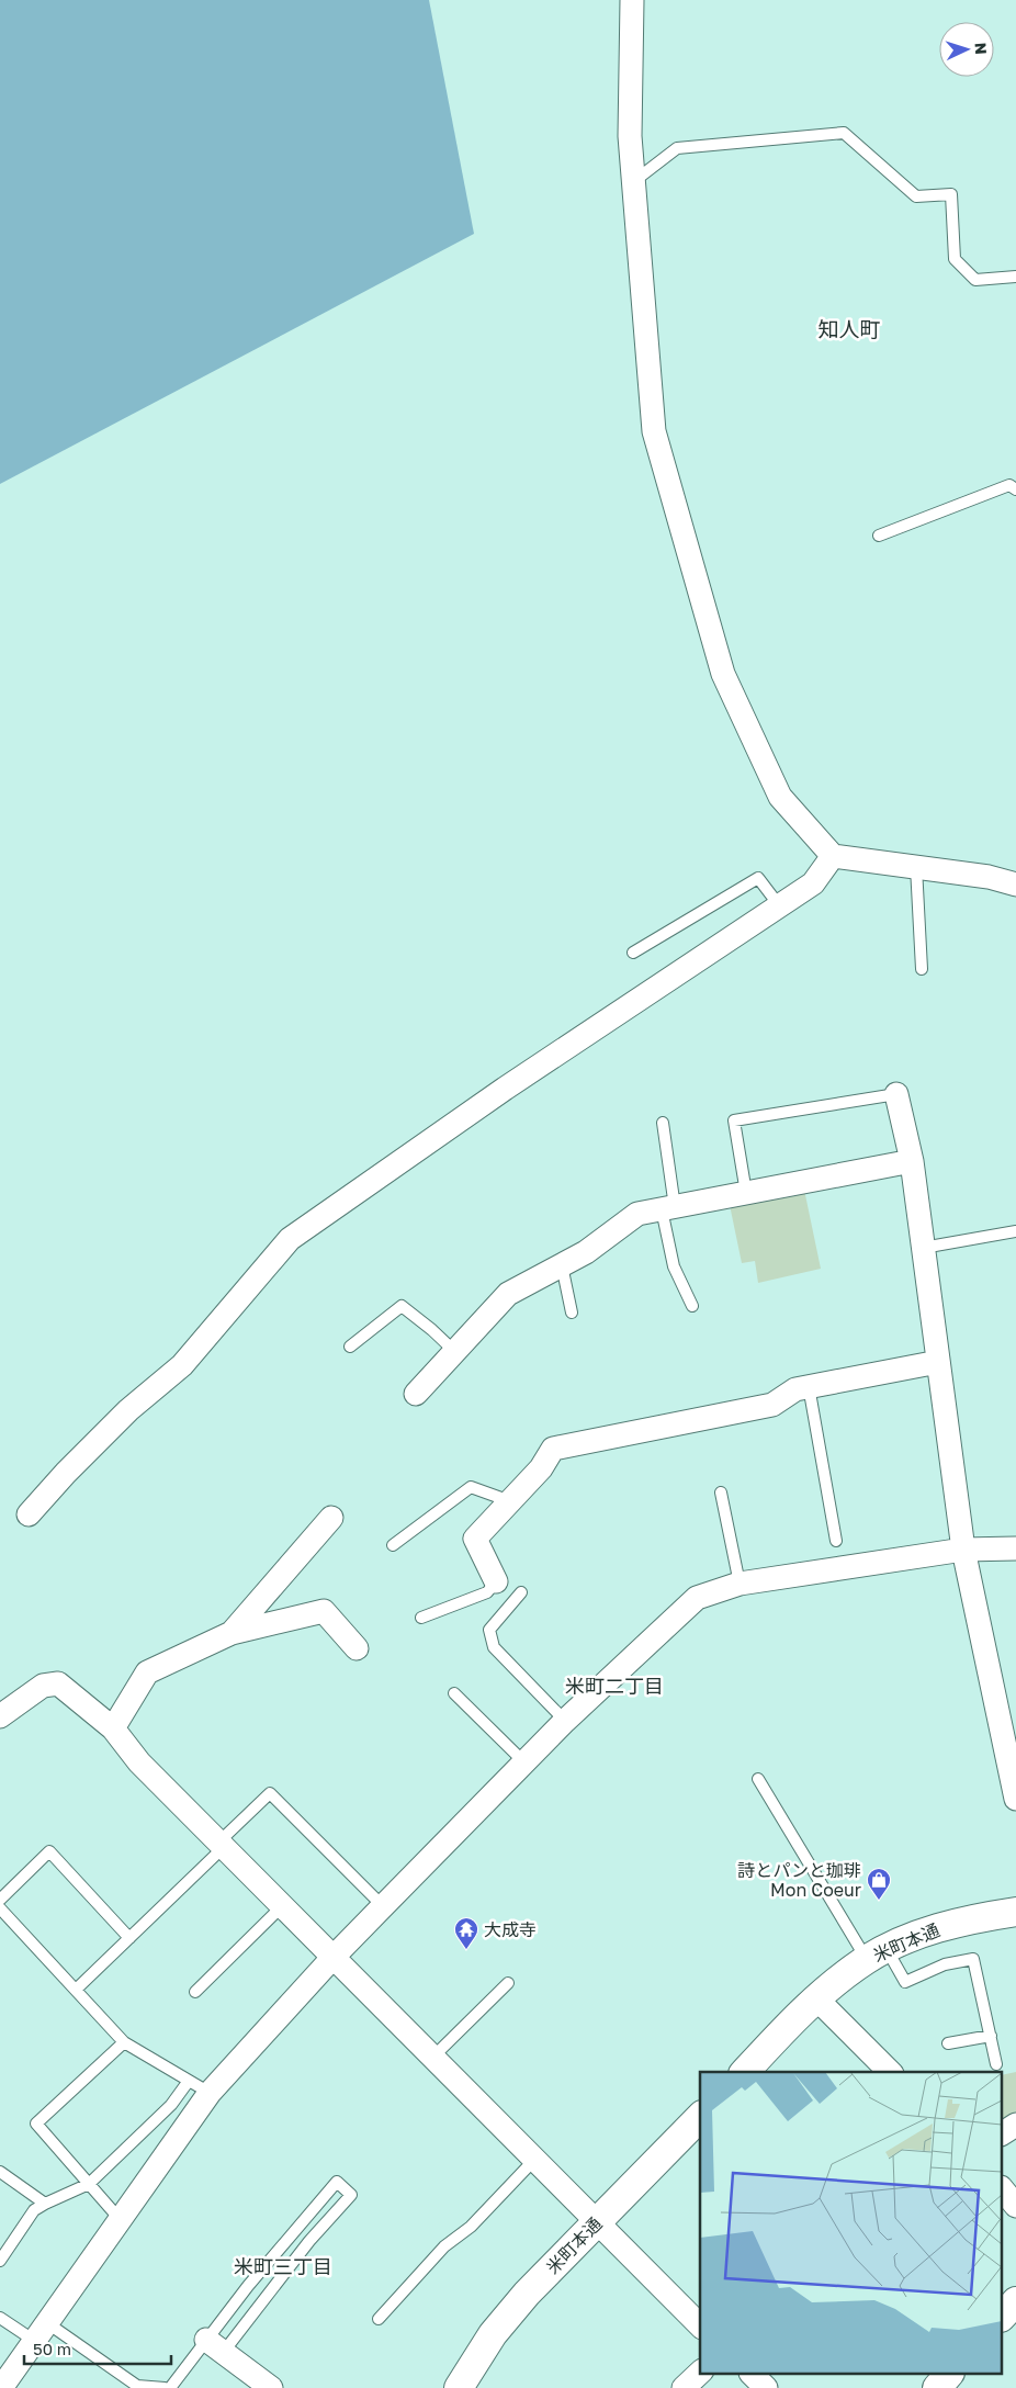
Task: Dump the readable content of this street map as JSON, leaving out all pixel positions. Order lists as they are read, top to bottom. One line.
{"streets":{"street":["米町本通"]},"districts":["知人町","米町二丁目","米町三丁目"],"places":{"shop":["詩とパンと珈琲 Mon Coeur"],"temple":["大成寺"]},"scale_bar":"50 m","north":"right"}
